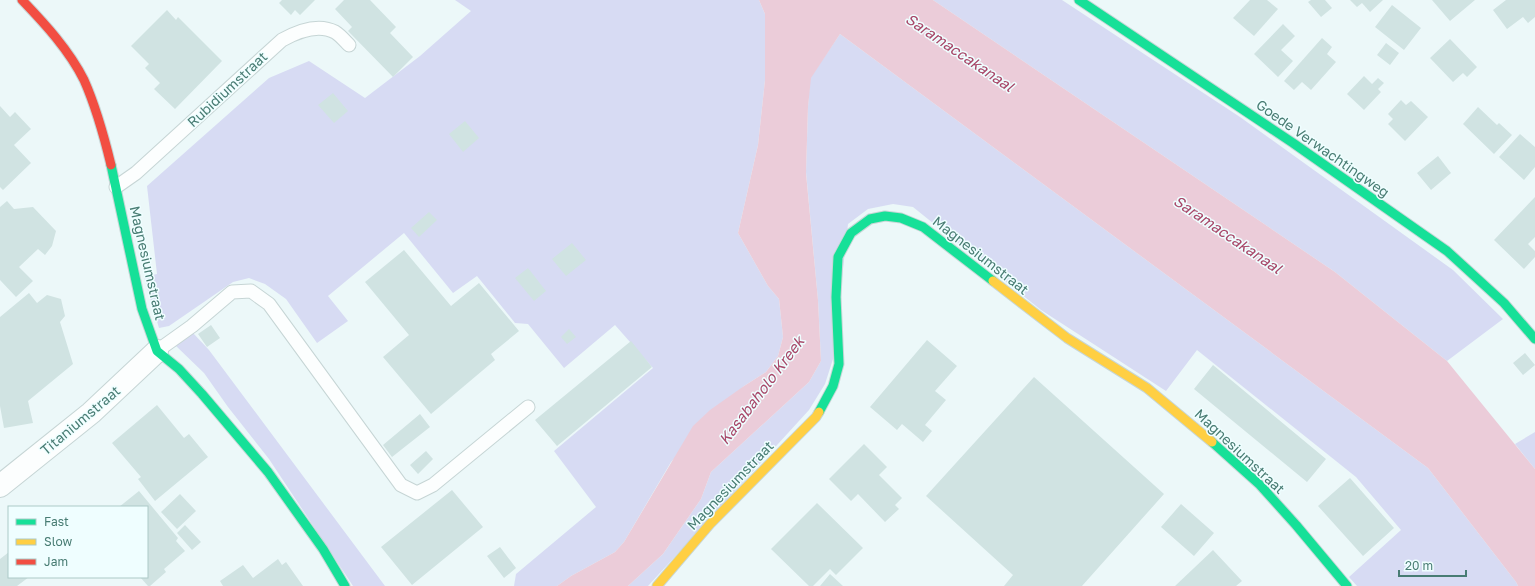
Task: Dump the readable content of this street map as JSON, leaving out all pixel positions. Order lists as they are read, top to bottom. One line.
{"streets":{"street":["Goede Verwachtingweg","Magnesiumstraat","Titaniumstraat"],"lane":["Rubidiumstraat"]},"crossings":[["Rubidiumstraat","Magnesiumstraat"],["Magnesiumstraat","Titaniumstraat"]],"water":["Saramaccakanaal","Kasabaholo Kreek"],"legend":["Fast","Slow","Jam"],"scale_bar":"20 m"}
